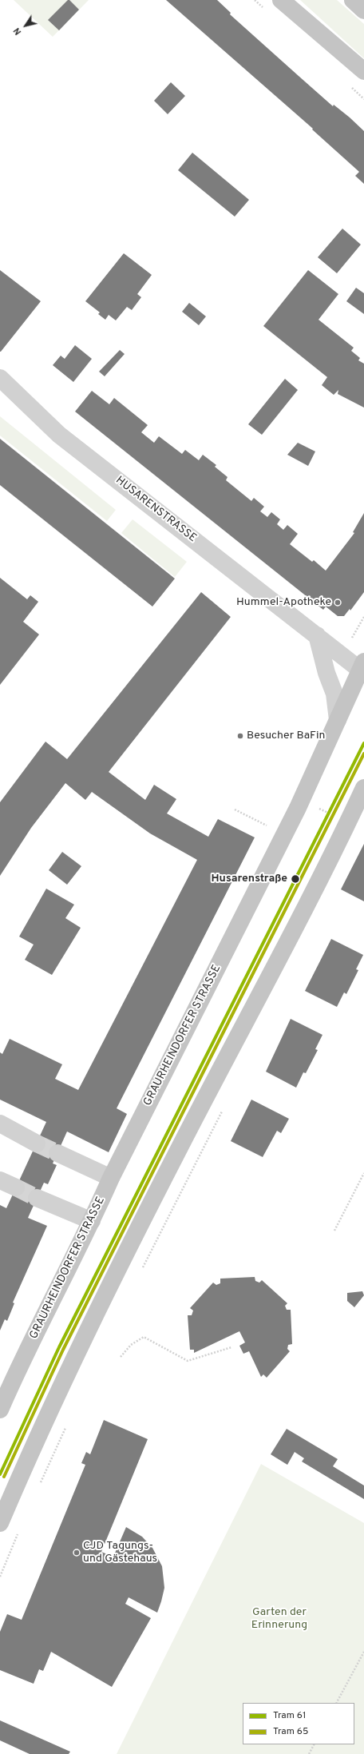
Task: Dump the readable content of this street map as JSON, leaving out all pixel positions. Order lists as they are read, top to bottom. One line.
{"streets":{"main road":["GRAURHEINDORFER STRASSE"],"street":["HUSARENSTRASSE"]},"crossings":[["HUSARENSTRASSE","GRAURHEINDORFER STRASSE"]],"parks":["Garten der Erinnerung"],"places":["Hummel-Apotheke","Besucher BaFin","Husarenstraße","CJD Tagungs- und Gästehaus"],"lines":["tram line 61","tram line 65"],"legend":["Tram 61","Tram 65"],"north":"bottom left"}
